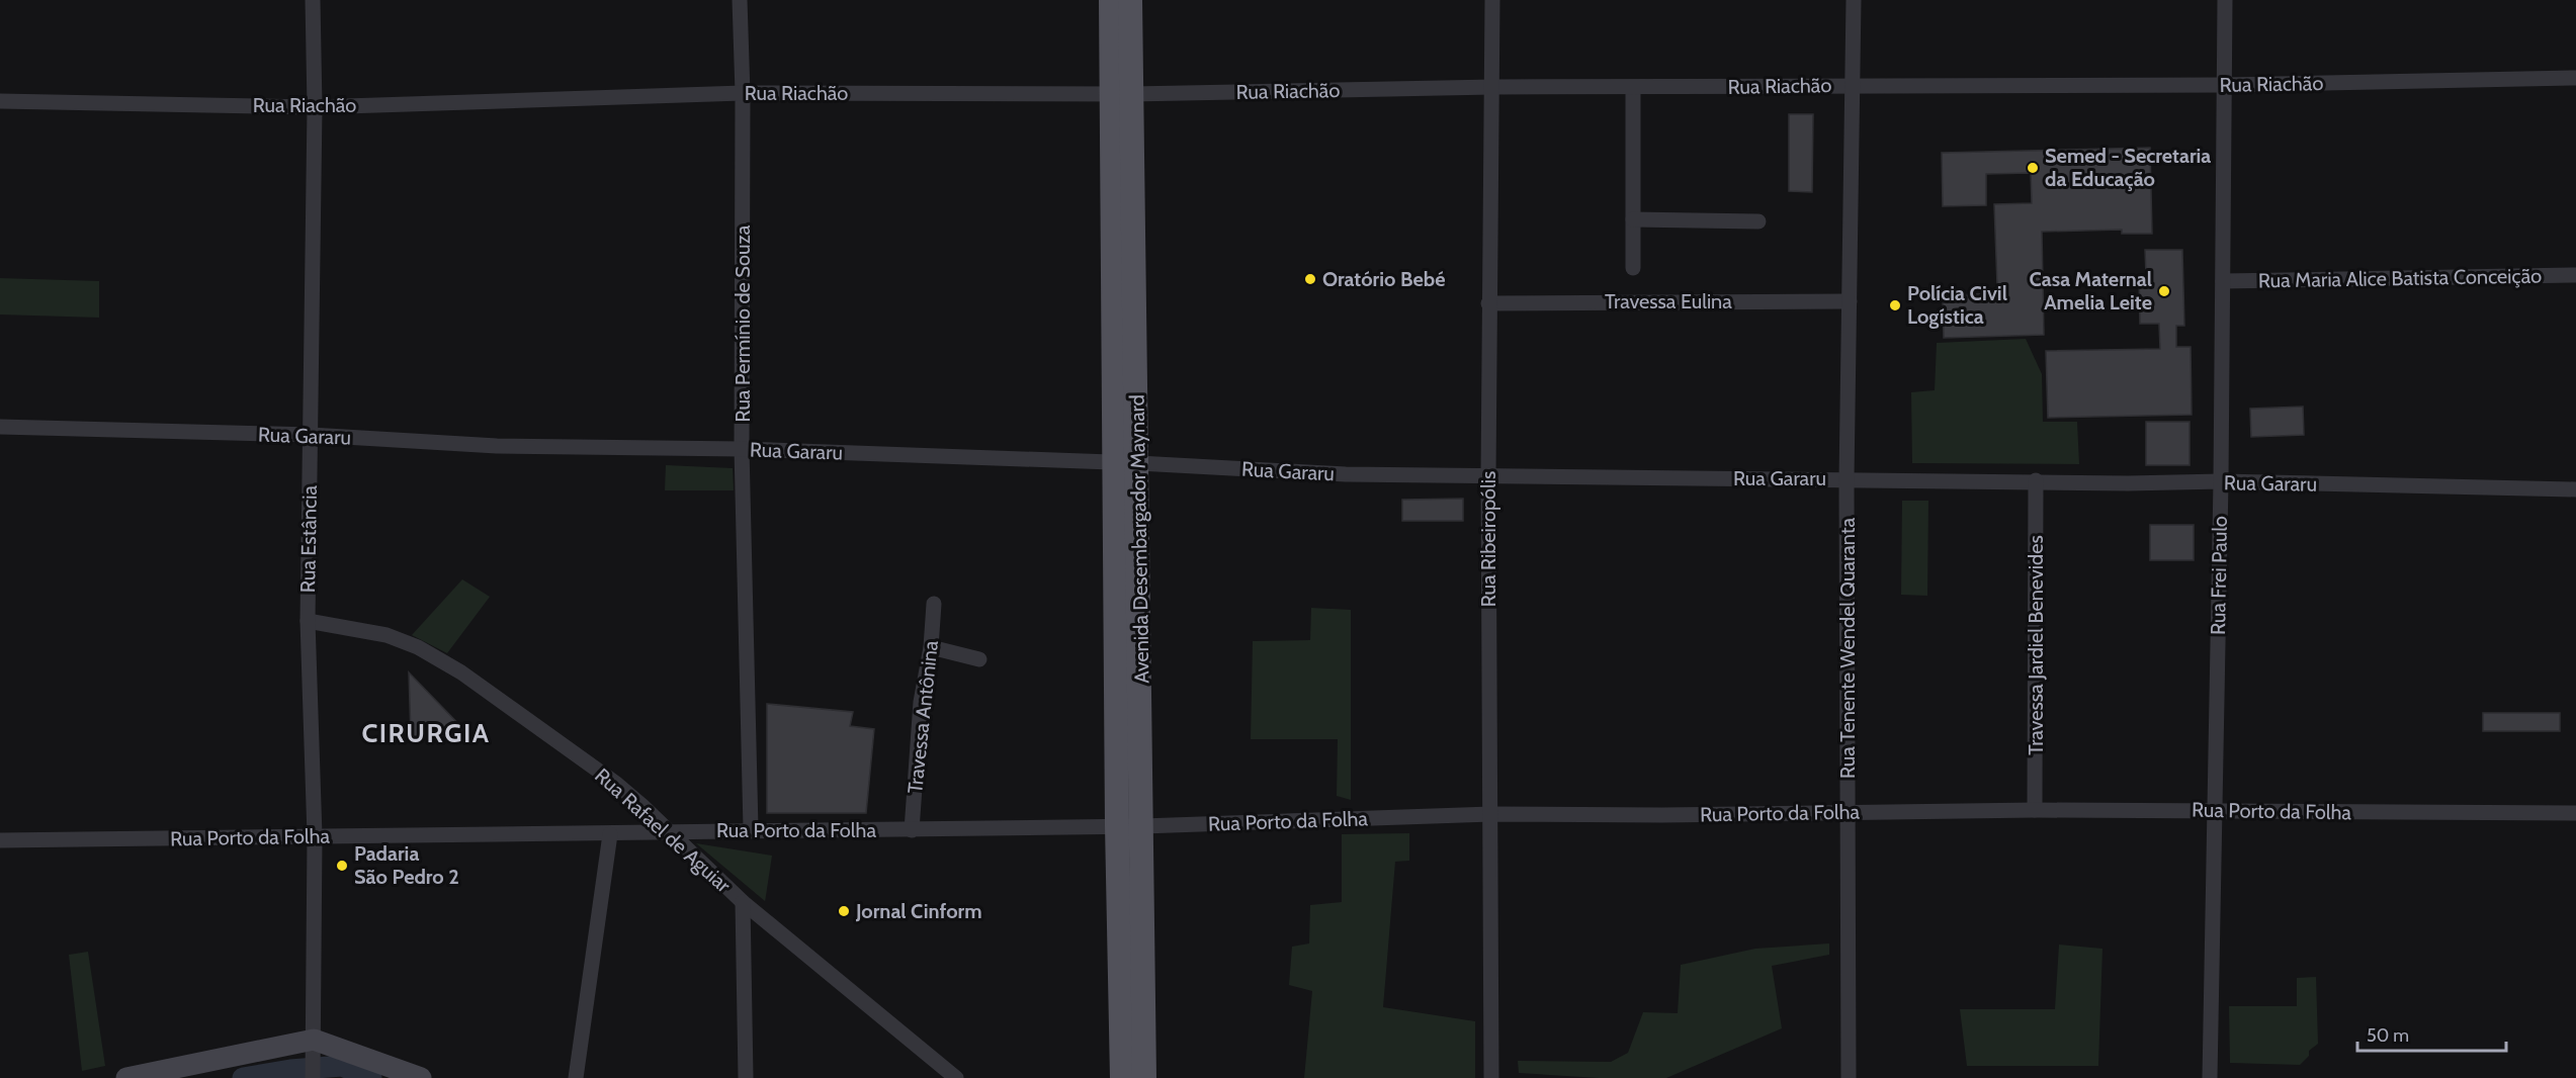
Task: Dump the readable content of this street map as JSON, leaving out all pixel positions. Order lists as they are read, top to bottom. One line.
{"streets":{"main road":["Avenida Desembargador Maynard"],"street":["Rua Riachão","Rua Maria Alice Batista Conceição","Travessa Eulina","Rua Permínio de Souza","Rua Gararu","Rua Estância","Rua Ribeiropólis","Rua Frei Paulo","Travessa Jardiel Benevides","Rua Tenente Wendel Quaranta","Travessa Antônina","Rua Porto da Folha","Rua Rafael de Aguiar"]},"crossings":[["Rua Riachão","Rua Permínio de Souza"],["Rua Riachão","Rua Estância"],["Rua Riachão","Avenida Desembargador Maynard"],["Rua Riachão","Rua Ribeiropólis"],["Rua Riachão","Rua Frei Paulo"],["Rua Riachão","Rua Tenente Wendel Quaranta"],["Rua Maria Alice Batista Conceição","Rua Frei Paulo"],["Travessa Eulina","Rua Ribeiropólis"],["Travessa Eulina","Rua Tenente Wendel Quaranta"],["Rua Permínio de Souza","Rua Gararu"],["Rua Permínio de Souza","Rua Porto da Folha"],["Rua Gararu","Rua Estância"],["Rua Gararu","Avenida Desembargador Maynard"],["Rua Gararu","Rua Ribeiropólis"],["Rua Gararu","Rua Frei Paulo"],["Rua Gararu","Travessa Jardiel Benevides"],["Rua Gararu","Rua Tenente Wendel Quaranta"],["Rua Estância","Rua Porto da Folha"],["Rua Estância","Rua Rafael de Aguiar"],["Avenida Desembargador Maynard","Rua Porto da Folha"],["Rua Ribeiropólis","Rua Porto da Folha"],["Rua Frei Paulo","Rua Porto da Folha"],["Travessa Jardiel Benevides","Rua Porto da Folha"],["Rua Tenente Wendel Quaranta","Rua Porto da Folha"],["Travessa Antônina","Rua Porto da Folha"],["Rua Porto da Folha","Rua Rafael de Aguiar"]],"districts":["CIRURGIA"],"places":["Semed - Secretaria da Educação","Oratório Bebé","Casa Maternal Amelia Leite","Polícia Civil Logística","Padaria São Pedro 2","Jornal Cinform"],"scale_bar":"50 m"}
